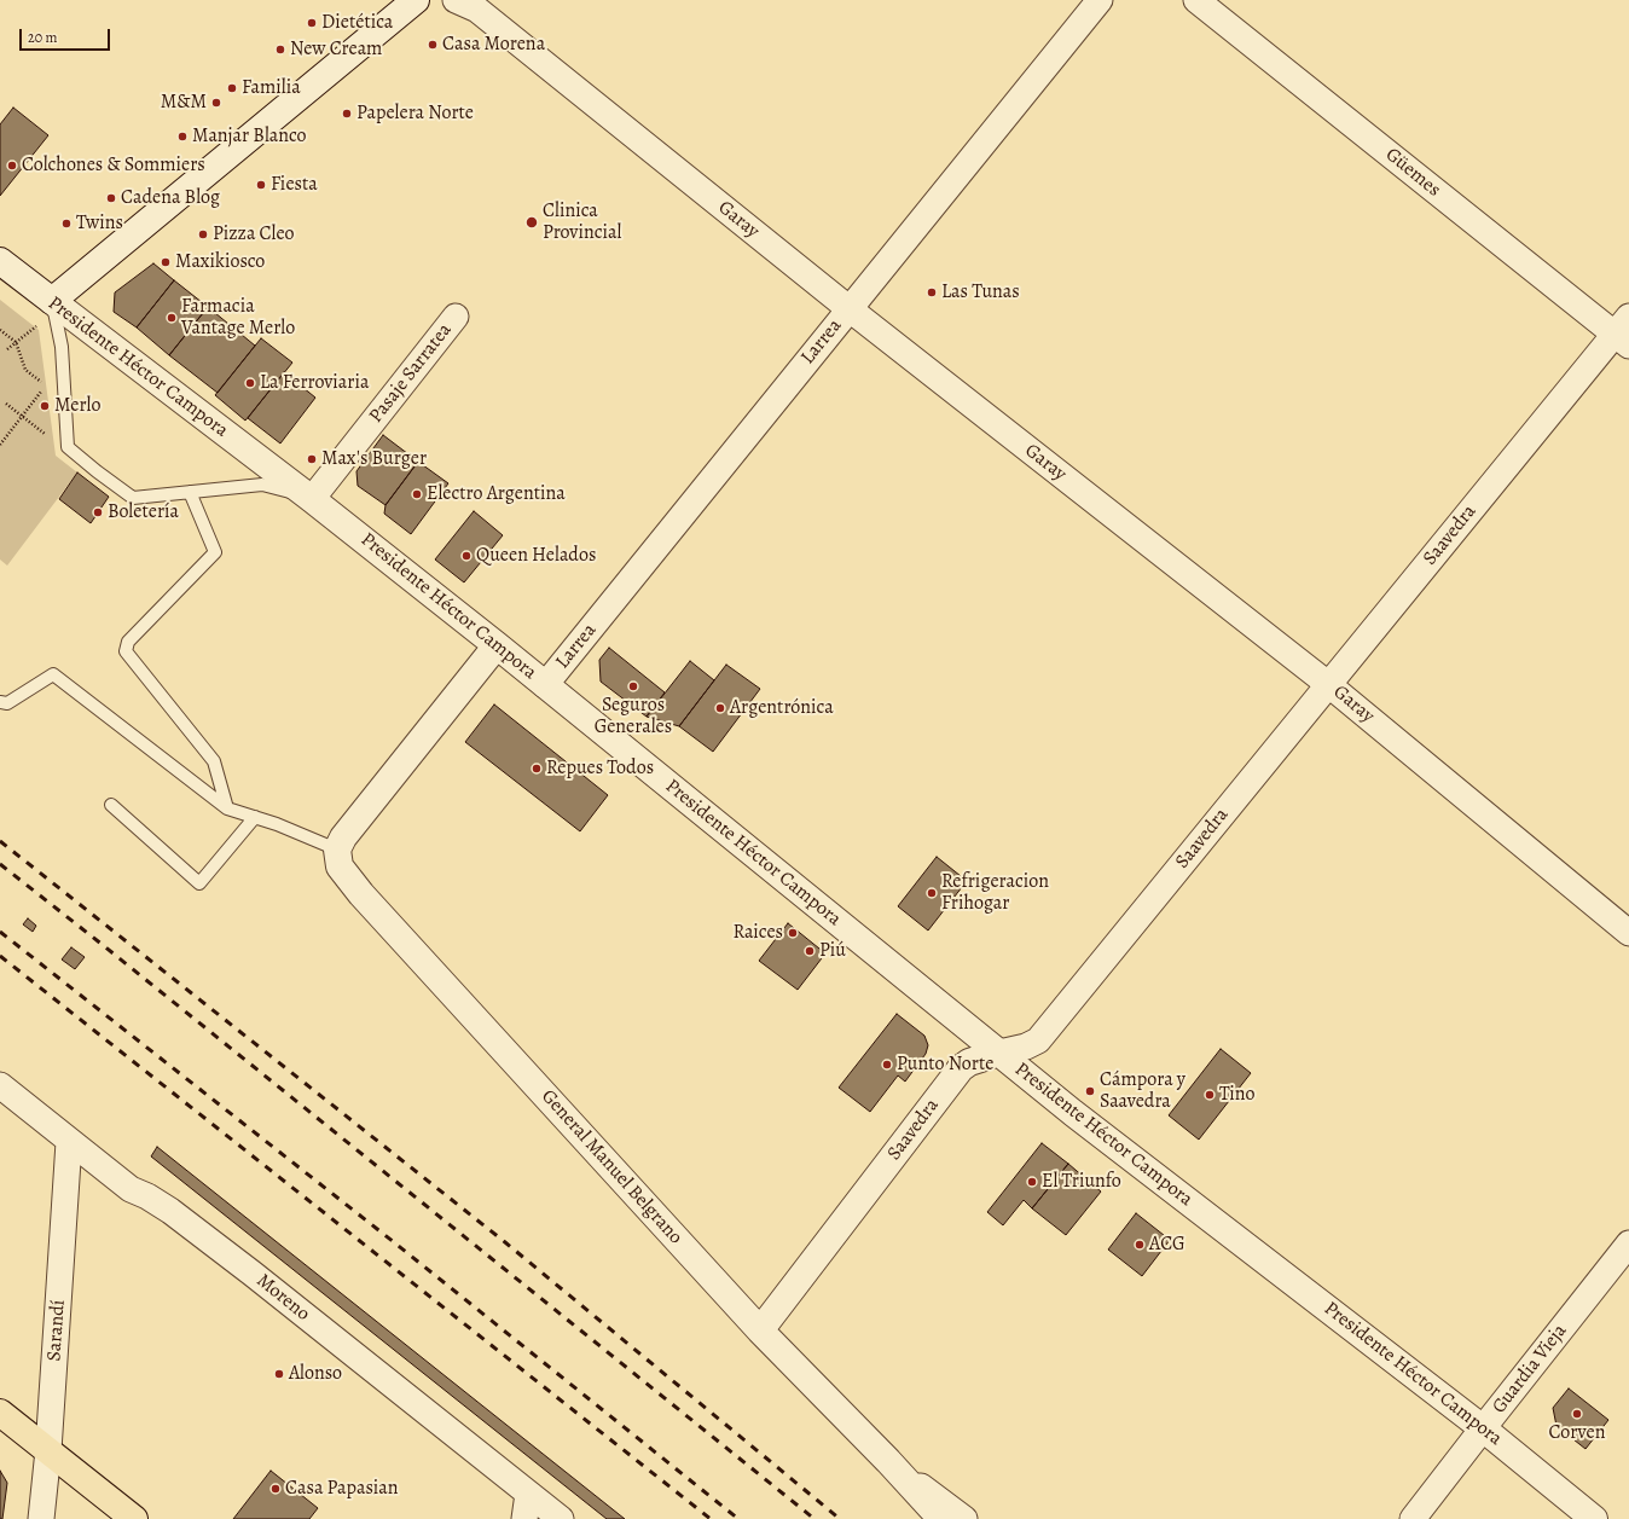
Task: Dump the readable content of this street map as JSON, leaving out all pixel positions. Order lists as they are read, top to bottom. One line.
{"streets":{"street":["Güemes","Garay","Larrea","Presidente Héctor Campora","Pasaje Sarratea","Saavedra","General Manuel Belgrano","Moreno","Sarandí","Guardia Vieja"]},"crossings":[["Güemes","Saavedra"],["Garay","Larrea"],["Garay","Saavedra"],["Larrea","Presidente Héctor Campora"],["Presidente Héctor Campora","Pasaje Sarratea"],["Presidente Héctor Campora","Saavedra"],["Presidente Héctor Campora","Guardia Vieja"],["Saavedra","General Manuel Belgrano"],["Moreno","Sarandí"]],"places":["Dietética","Casa Morena","New Cream","Familia","M&M","Papelera Norte","Manjar Blanco","Colchones & Sommiers","Fiesta","Cadena Blog","Clinica Provincial","Twins","Pizza Cleo","Maxikiosco","Las Tunas","Farmacia Vantage Merlo","La Ferroviaria","Merlo","Max's Burger","Electro Argentina","Boletería","Queen Helados","Seguros Generales","Argentrónica","Repues Todos","Refrigeracion Frihogar","Raices","Piú","Punto Norte","Cámpora y Saavedra","Tino","El Triunfo","ACG","Alonso","Corven","Casa Papasian"],"scale_bar":"20 m"}
